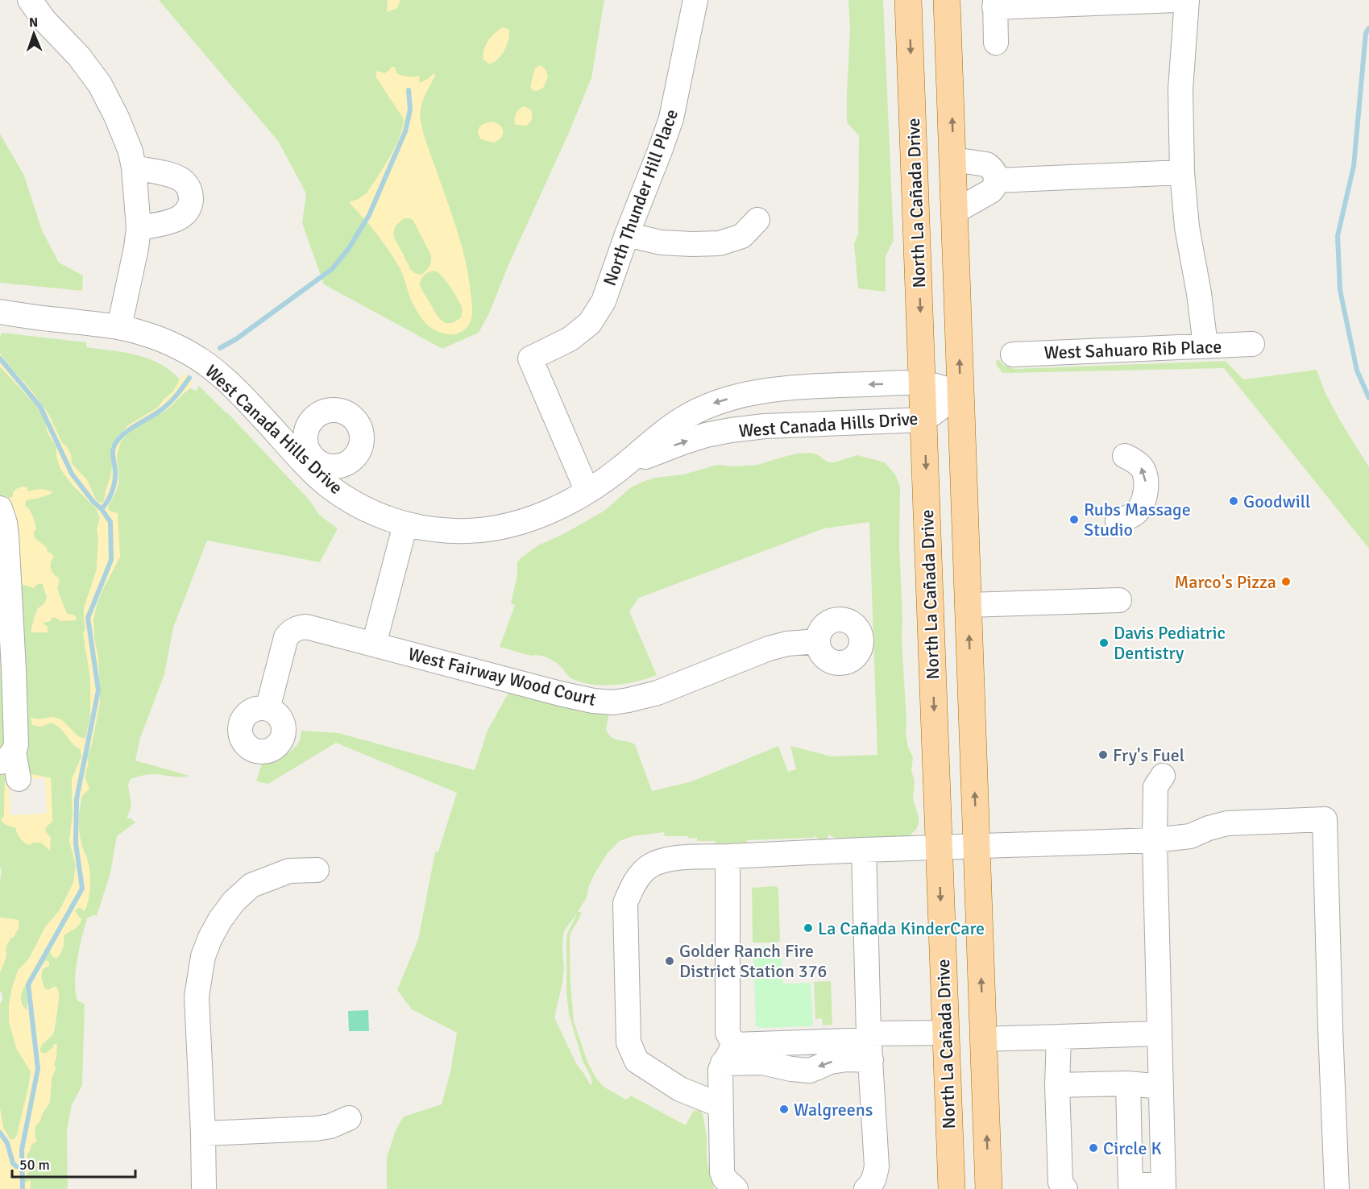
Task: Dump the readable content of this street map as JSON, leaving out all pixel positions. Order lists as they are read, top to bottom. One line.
{"streets":{"main road":["North La Cañada Drive"],"street":["North Thunder Hill Place","West Sahuaro Rib Place","West Canada Hills Drive","West Fairway Wood Court"]},"crossings":[["North Thunder Hill Place","West Canada Hills Drive"],["North La Cañada Drive","West Canada Hills Drive"]],"places":["Goodwill","Rubs Massage Studio","Marco's Pizza","Davis Pediatric Dentistry","Fry's Fuel","La Cañada KinderCare","Golder Ranch Fire District Station 376","Walgreens","Circle K"],"scale_bar":"50 m","north":"top"}
